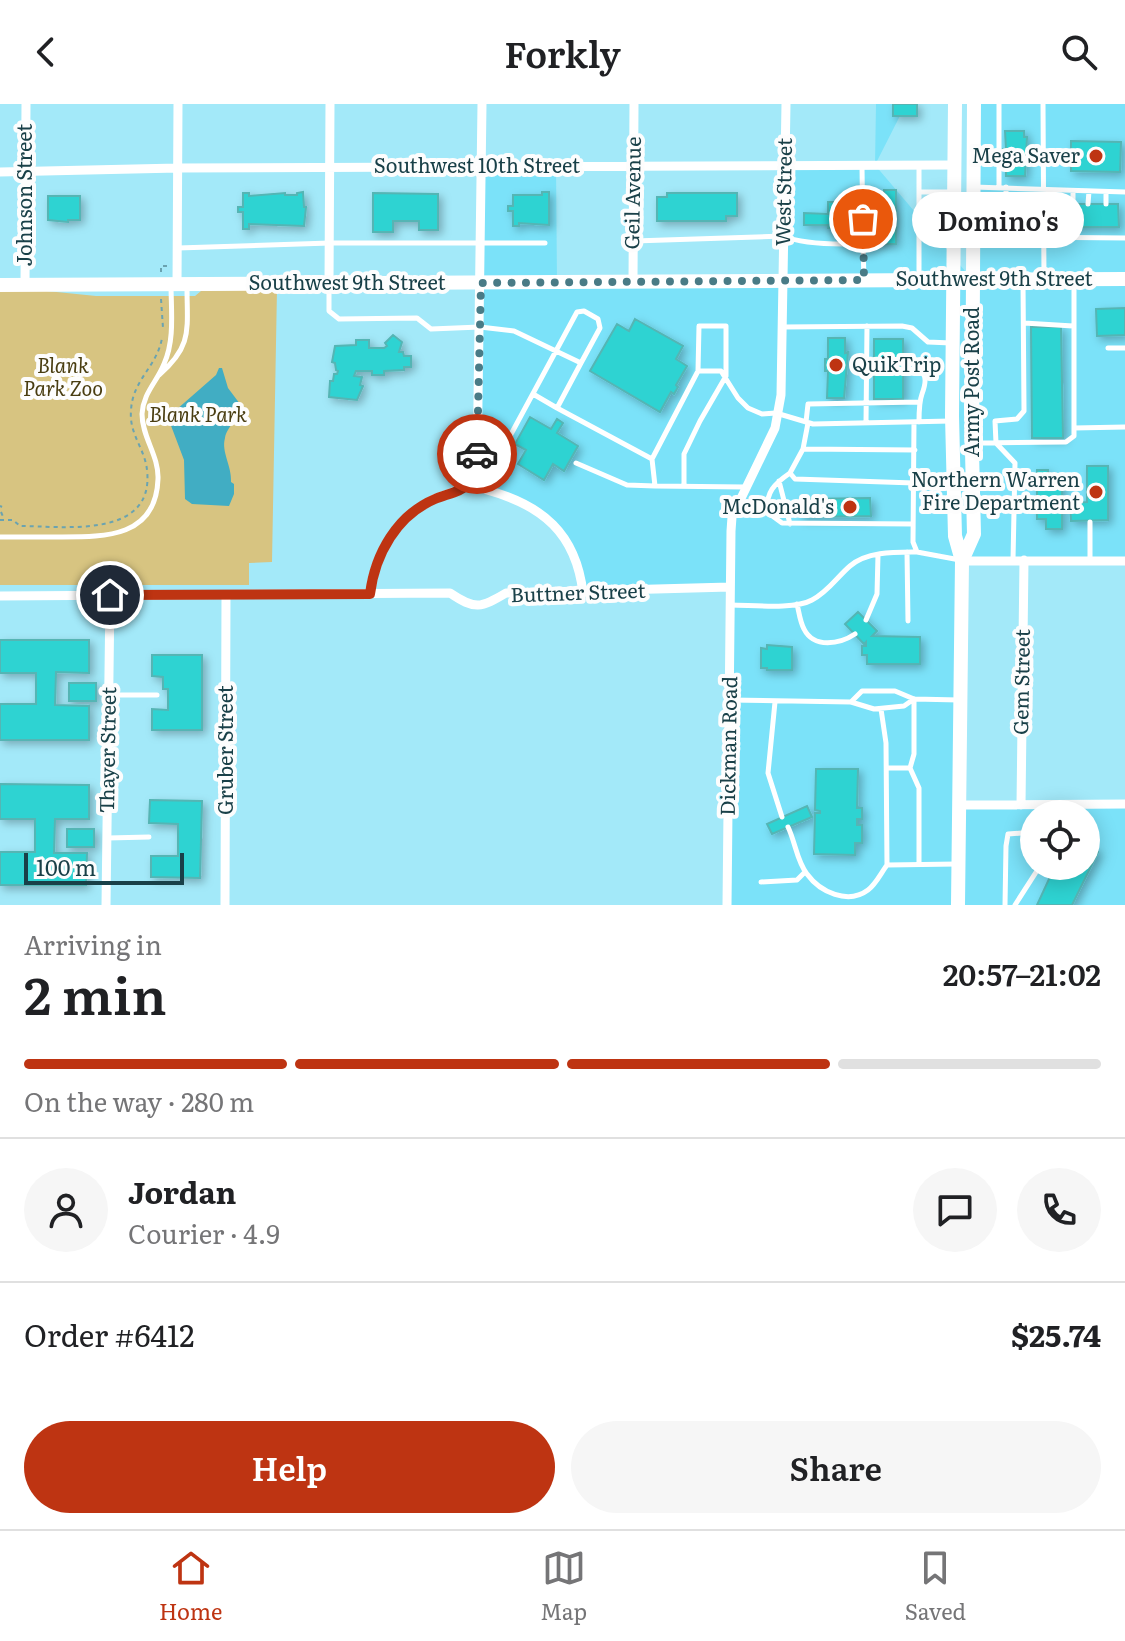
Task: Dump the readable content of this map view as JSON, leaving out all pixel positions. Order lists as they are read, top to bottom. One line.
{"streets":{"main road":["Southwest 9th Street","Army Post Road"],"street":["Southwest 10th Street","West Street","Geil Avenue","Johnson Street","Buttner Street","Gem Street","Dickman Road","Thayer Street","Gruber Street"]},"crossings":[["Southwest 10th Street","West Street"],["Southwest 10th Street","Geil Avenue"],["Southwest 10th Street","Johnson Street"],["Southwest 10th Street","Army Post Road"],["West Street","Southwest 9th Street"],["West Street","Dickman Road"],["Geil Avenue","Southwest 9th Street"],["Johnson Street","Southwest 9th Street"],["Southwest 9th Street","Army Post Road"],["Buttner Street","Dickman Road"],["Buttner Street","Thayer Street"],["Buttner Street","Gruber Street"]],"parks":["Blank Park Zoo","Blank Park"],"places":["Mega Saver","Domino's","QuikTrip","Northern Warren Fire Department","McDonald's"],"scale_bar":"100 m","page":{"header":"Forkly","bubble":"Domino's","scale":"100 m","heading":["2 min","Arriving in","20:57–21:02"],"panel":["Jordan","Courier · 4.9","Order #6412","$25.74"],"bar":"On the way · 280 m","buttons":["Help","Share"],"tabs":["Home","Map","Saved"]}}
